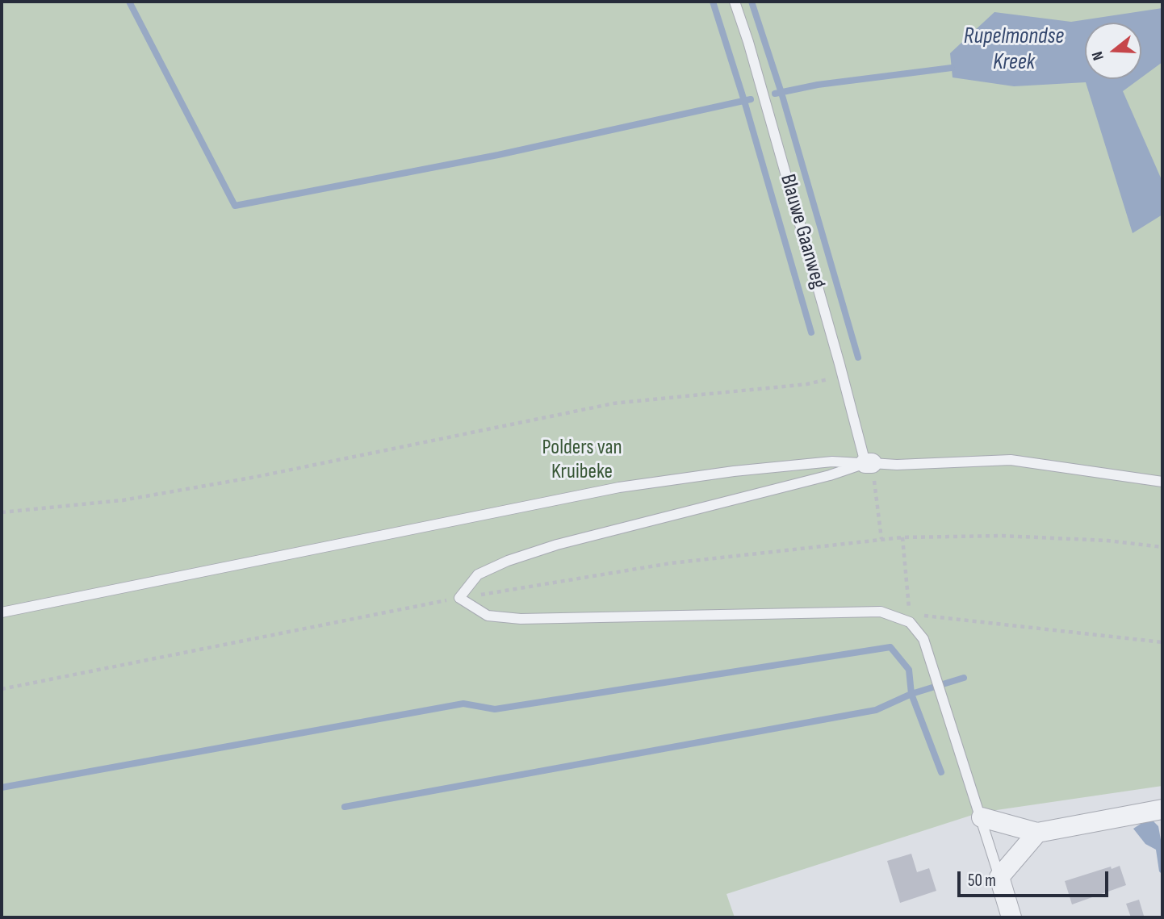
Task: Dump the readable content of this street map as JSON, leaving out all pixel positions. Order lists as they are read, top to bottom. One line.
{"streets":{"lane":["Blauwe Gaanweg"]},"water":["Rupelmondse Kreek"],"parks":["Polders van Kruibeke"],"scale_bar":"50 m","north":"left"}
